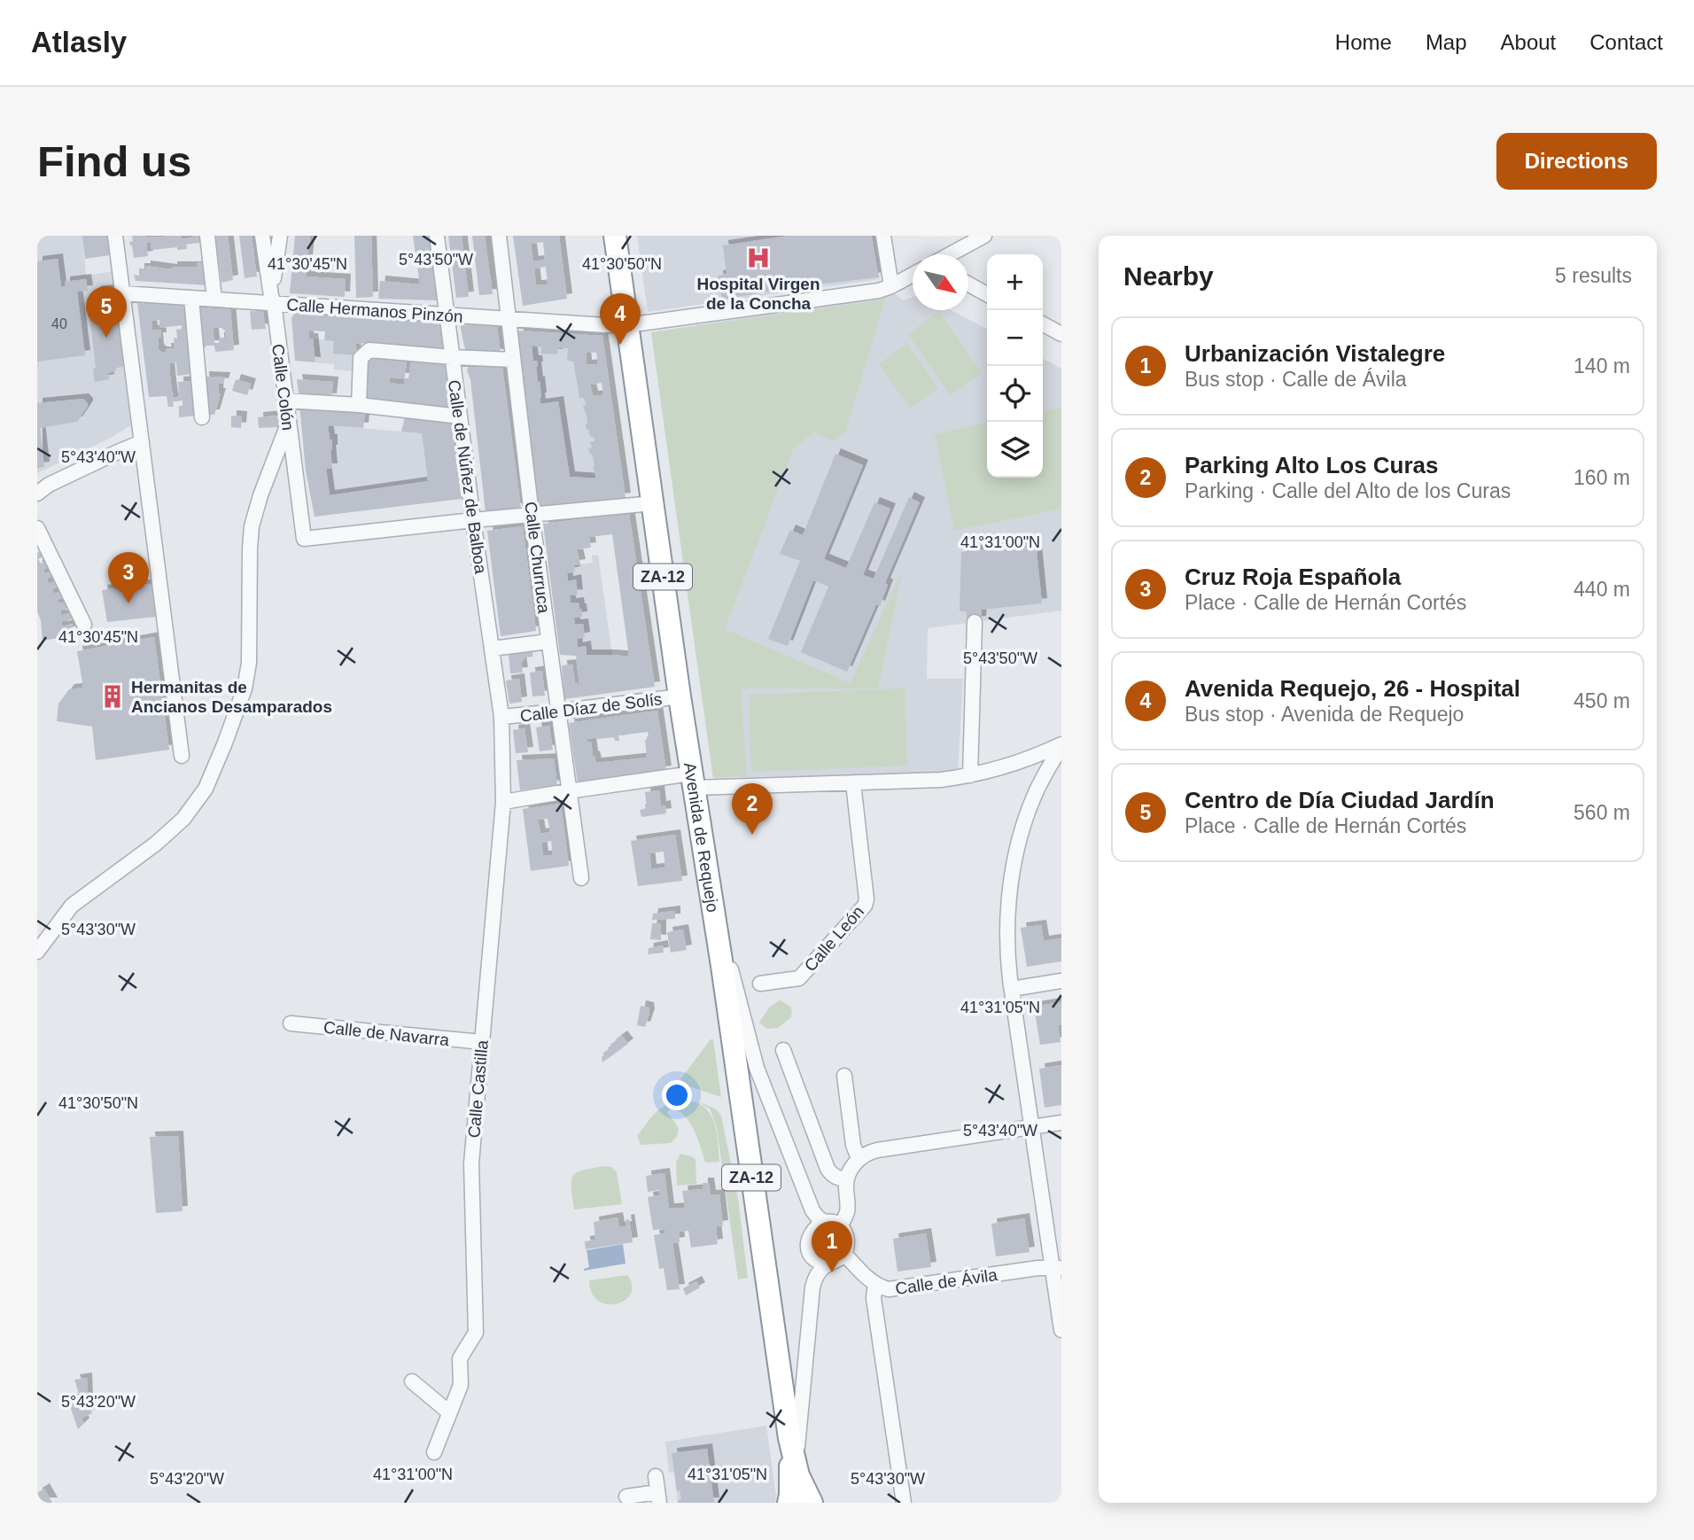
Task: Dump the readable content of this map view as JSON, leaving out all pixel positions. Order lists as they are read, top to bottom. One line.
{"streets":{"highway":["ZA-12","Avenida de Requejo"],"street":["Calle Hermanos Pinzón","Calle Colón","Calle de Núñez de Balboa","Calle Churruca","Calle Díaz de Solís","Calle León","Calle de Navarra","Calle Castilla","Calle de Ávila"]},"crossings":[["Calle Hermanos Pinzón","Calle Colón"],["Calle Hermanos Pinzón","Calle de Núñez de Balboa"],["Calle Hermanos Pinzón","Calle Churruca"],["Calle Hermanos Pinzón","Avenida de Requejo"],["Calle Colón","Calle de Núñez de Balboa"],["Calle de Núñez de Balboa","Calle Díaz de Solís"],["Calle de Núñez de Balboa","Calle Castilla"],["Calle Churruca","Calle Díaz de Solís"],["Calle Díaz de Solís","Avenida de Requejo"],["Calle Díaz de Solís","Calle Castilla"],["Calle de Navarra","Calle Castilla"]],"places":{"hospital":["Hospital Virgen de la Concha"],"building":["Hermanitas de Ancianos Desamparados"]},"house_numbers":["40"],"north":"bottom right","page":{"header":"Atlasly","nav":["Home","Map","About","Contact"],"buttons":"Directions","title":"Find us","heading":["Nearby","5 results"],"map_buttons":["+","−"],"pins":["5","4","3","2","1"],"list":[{"mark":"1","name":"Urbanización Vistalegre","note":"Bus stop · Calle de Ávila","value":"140 m"},{"mark":"2","name":"Parking Alto Los Curas","note":"Parking · Calle del Alto de los Curas","value":"160 m"},{"mark":"3","name":"Cruz Roja Española","note":"Place · Calle de Hernán Cortés","value":"440 m"},{"mark":"4","name":"Avenida Requejo, 26 - Hospital","note":"Bus stop · Avenida de Requejo","value":"450 m"},{"mark":"5","name":"Centro de Día Ciudad Jardín","note":"Place · Calle de Hernán Cortés","value":"560 m"}]},"coordinates":["5°43'50\"W","41°30'45\"N","41°30'50\"N","5°43'40\"W","41°31'00\"N","5°43'30\"W","41°31'05\"N","5°43'20\"W"]}
